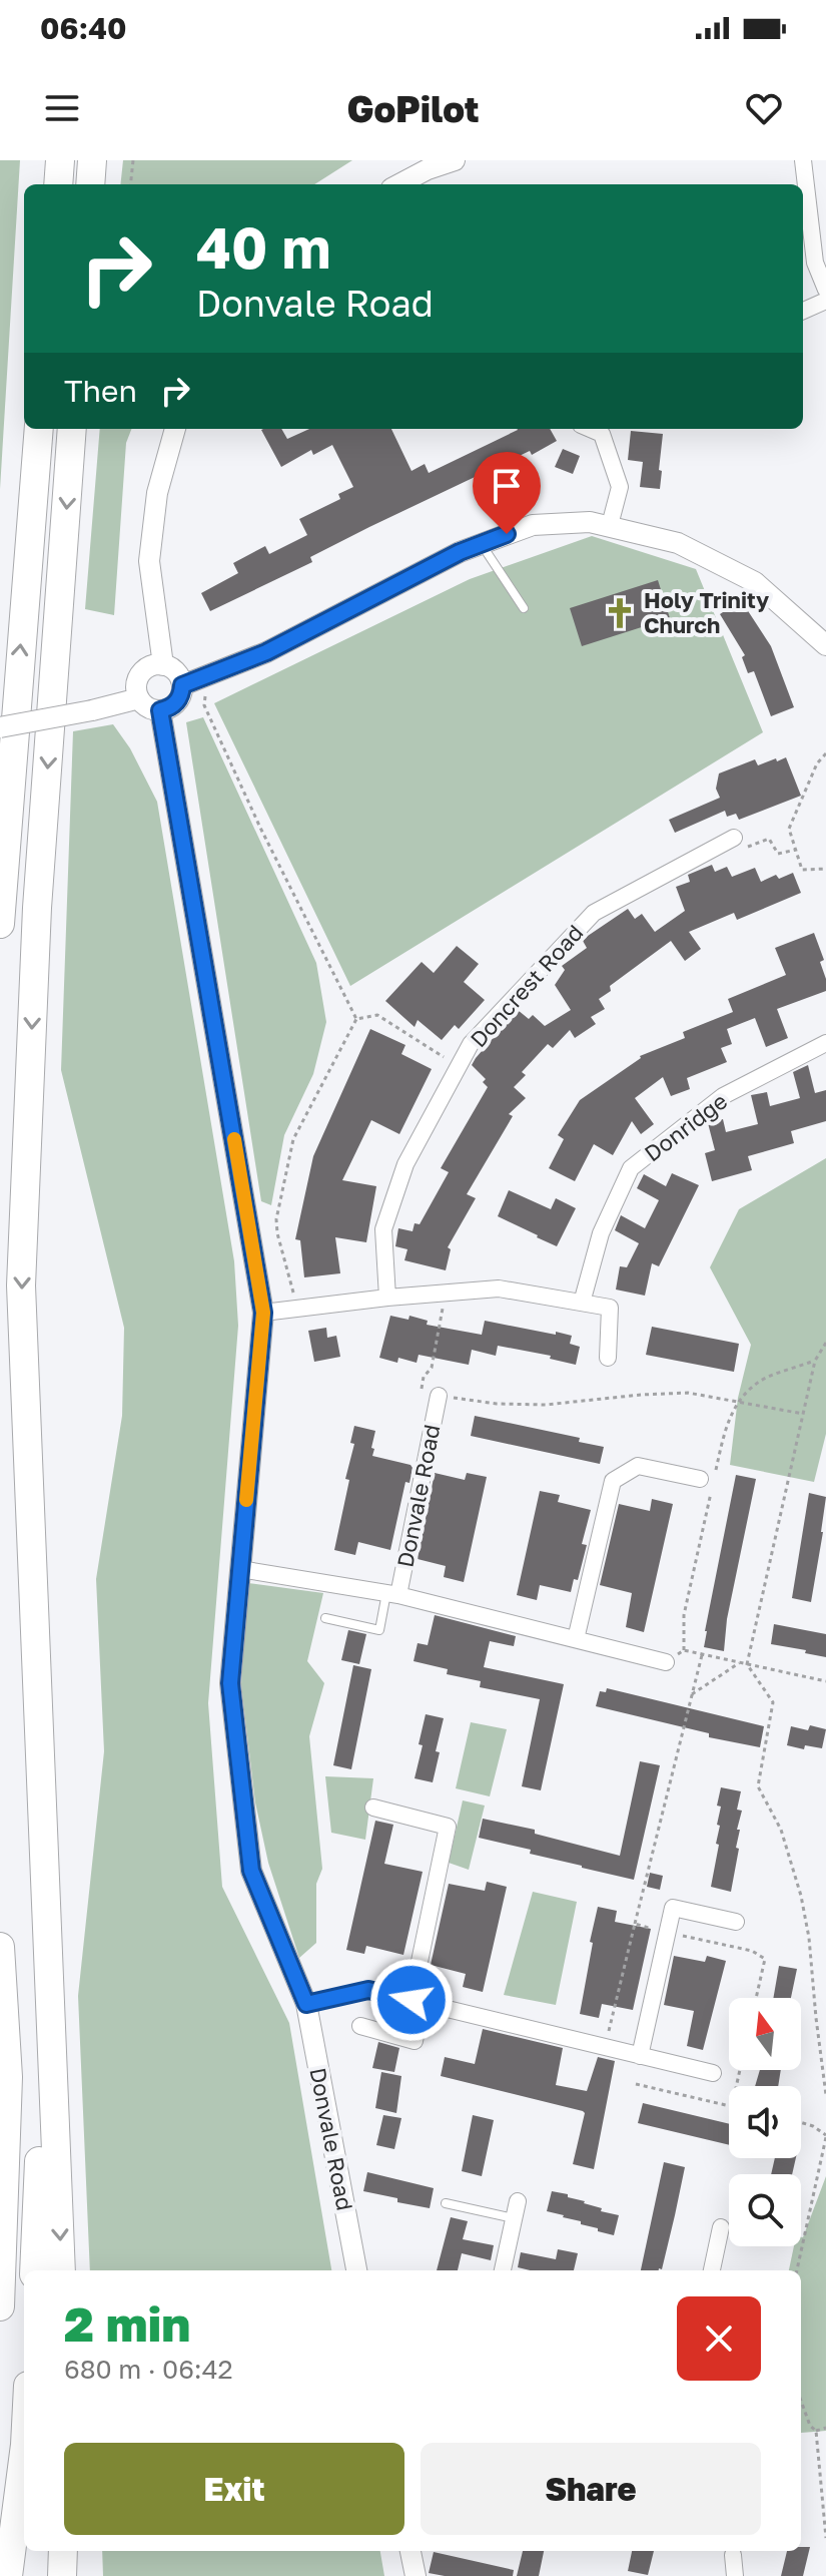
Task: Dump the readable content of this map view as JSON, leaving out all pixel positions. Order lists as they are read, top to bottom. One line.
{"streets":{"street":["Doncrest Road","Donridge","Donvale Road"]},"places":{"church":["Holy Trinity Church"]},"north":"top","page":{"status":"06:40","header":"GoPilot","turn":["40 m","Donvale Road"],"then":"Then","heading":["2 min","680 m · 06:42"],"buttons":["Exit","Share"]}}
